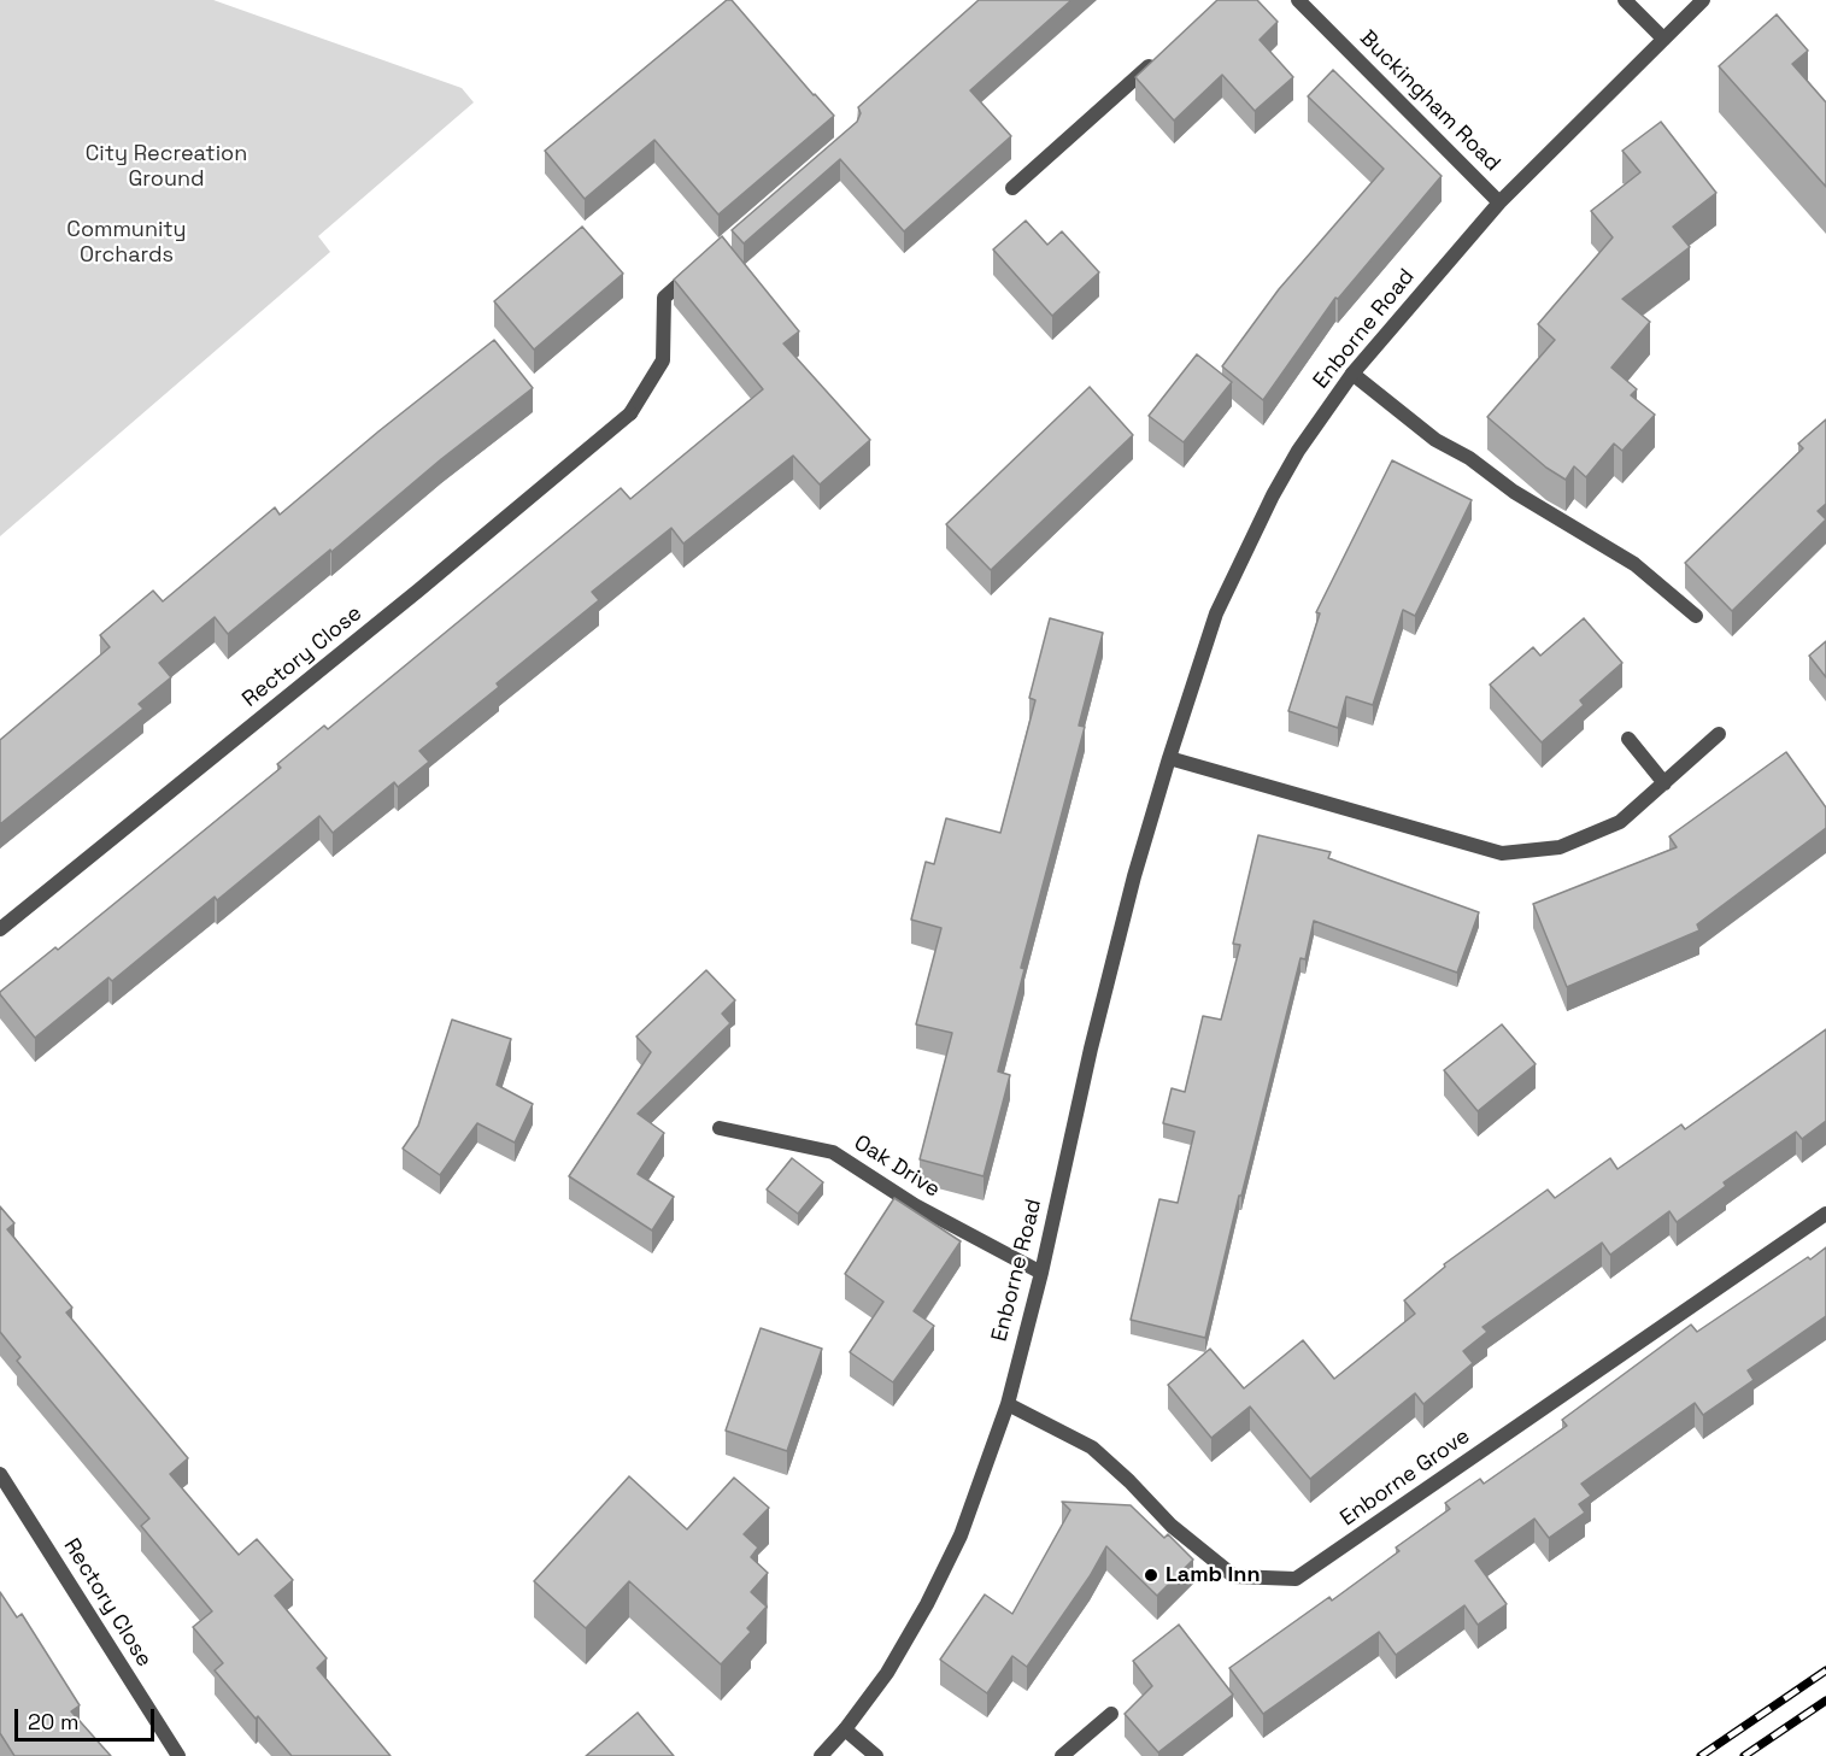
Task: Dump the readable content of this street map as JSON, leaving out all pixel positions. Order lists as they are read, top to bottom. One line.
{"streets":{"street":["Buckingham Road","Enborne Road","Rectory Close","Oak Drive","Enborne Grove"]},"crossings":[["Buckingham Road","Enborne Road"],["Enborne Road","Oak Drive"],["Enborne Road","Enborne Grove"]],"parks":["City Recreation Ground","Community Orchards"],"places":["Lamb Inn"],"scale_bar":"20 m"}
